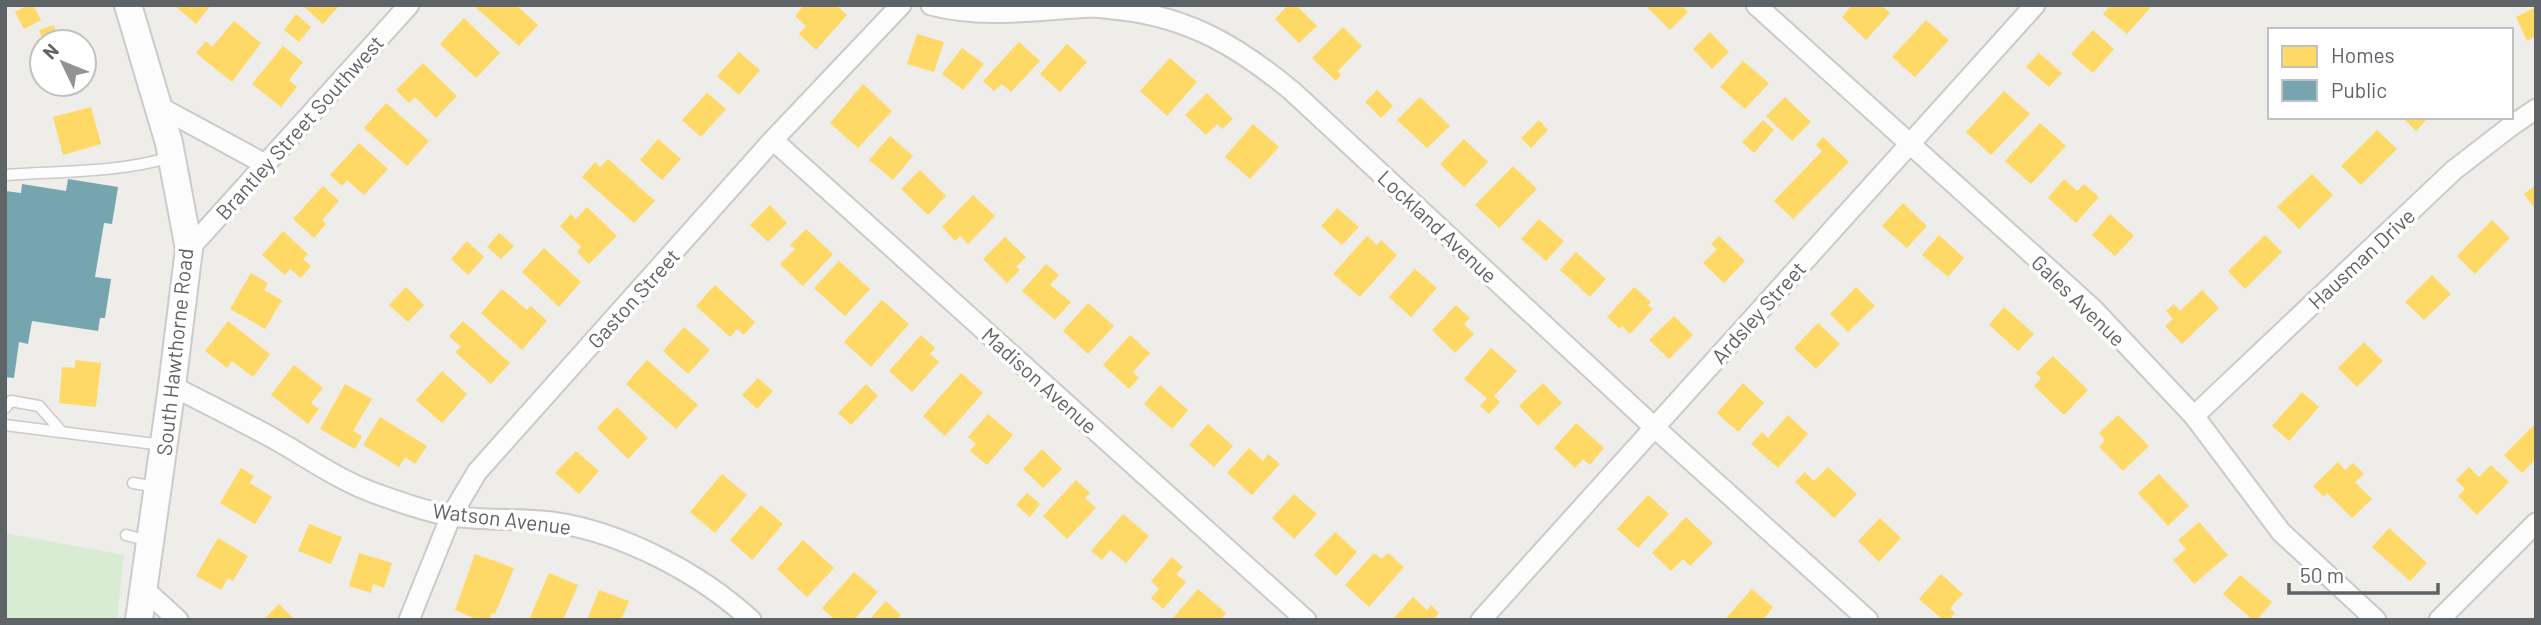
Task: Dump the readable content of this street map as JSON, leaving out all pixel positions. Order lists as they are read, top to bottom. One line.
{"streets":{"main road":["South Hawthorne Road"],"street":["Brantley Street Southwest","Lockland Avenue","Hausman Drive","Gaston Street","Gales Avenue","Ardsley Street","Madison Avenue","Watson Avenue"]},"crossings":[["Brantley Street Southwest","South Hawthorne Road"],["Lockland Avenue","Ardsley Street"],["Hausman Drive","Gales Avenue"],["Gaston Street","Madison Avenue"],["Gaston Street","Watson Avenue"],["Gales Avenue","Ardsley Street"],["South Hawthorne Road","Watson Avenue"]],"legend":["Homes","Public"],"scale_bar":"50 m","north":"top left"}
